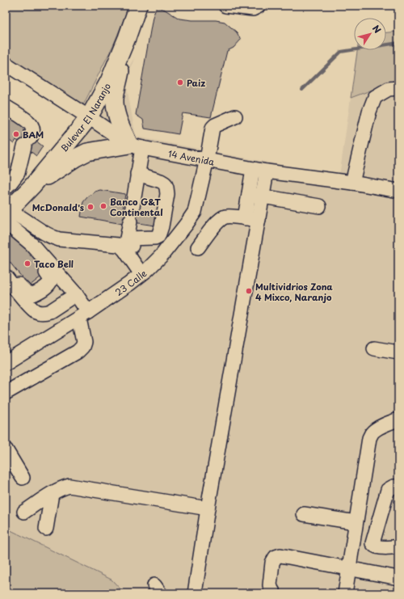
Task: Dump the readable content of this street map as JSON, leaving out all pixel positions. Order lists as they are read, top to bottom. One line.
{"streets":{"main road":["Bulevar El Naranjo"],"street":["14 Avenida","23 Calle"]},"crossings":[["Bulevar El Naranjo","14 Avenida"],["14 Avenida","23 Calle"]],"places":["Paiz","BAM","Banco G&T Continental","McDonald's","Taco Bell","Multividrios Zona 4 Mixco, Naranjo"],"north":"top right"}
